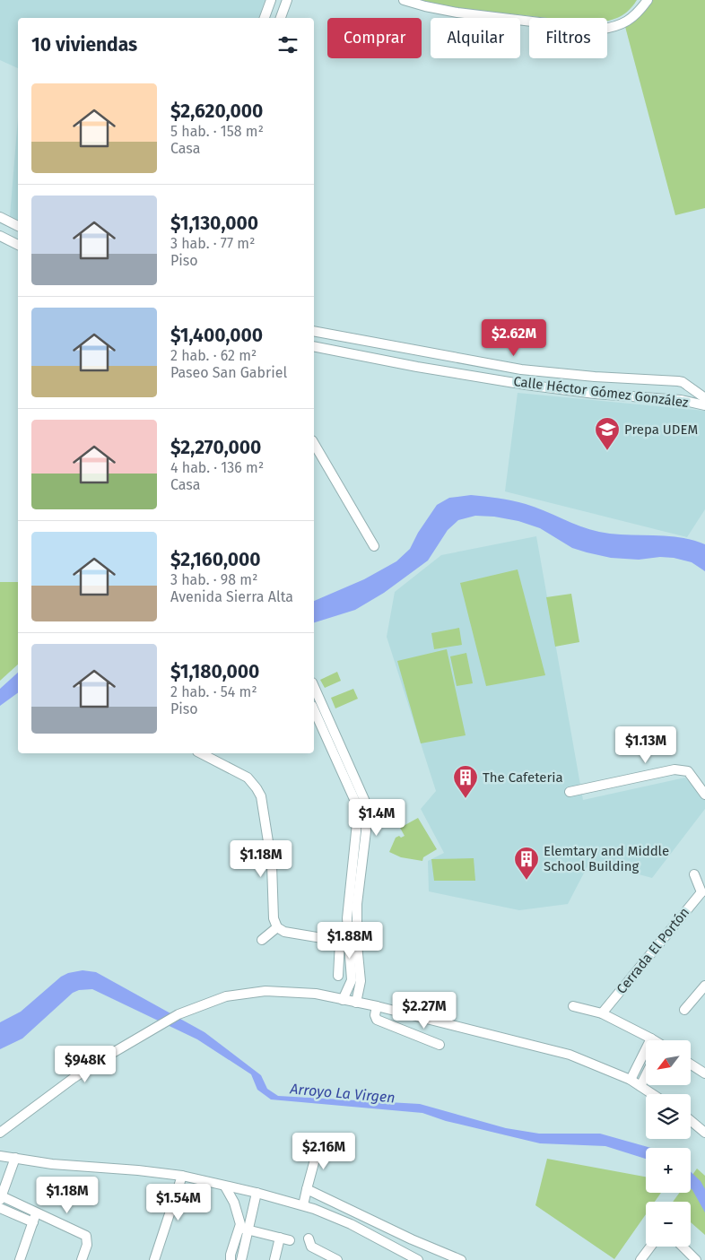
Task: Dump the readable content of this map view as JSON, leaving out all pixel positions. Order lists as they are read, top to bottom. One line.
{"streets":{"street":["Calle Héctor Gómez González","Cerrada El Portón"]},"water":["Arroyo La Virgen"],"places":{"school or university":["Prepa UDEM"],"building":["The Cafeteria","Elemtary and Middle School Building"]},"north":"bottom left","page":{"chip":["Comprar","Alquilar","Filtros"],"heading":"10 viviendas","list":[{"name":"$2,620,000","note":"5 hab. · 158 m² · Casa"},{"name":"$1,130,000","note":"3 hab. · 77 m² · Piso"},{"name":"$1,400,000","note":"2 hab. · 62 m² · Paseo San Gabriel"},{"name":"$2,270,000","note":"4 hab. · 136 m² · Casa"},{"name":"$2,160,000","note":"3 hab. · 98 m² · Avenida Sierra Alta"},{"name":"$1,180,000","note":"2 hab. · 54 m² · Piso"}],"price":["$2.62M","$1.13M","$1.4M","$1.18M","$1.88M","$2.27M","$948K","$2.16M","$1.18M","$1.54M"],"map_buttons":["+","−"]}}
